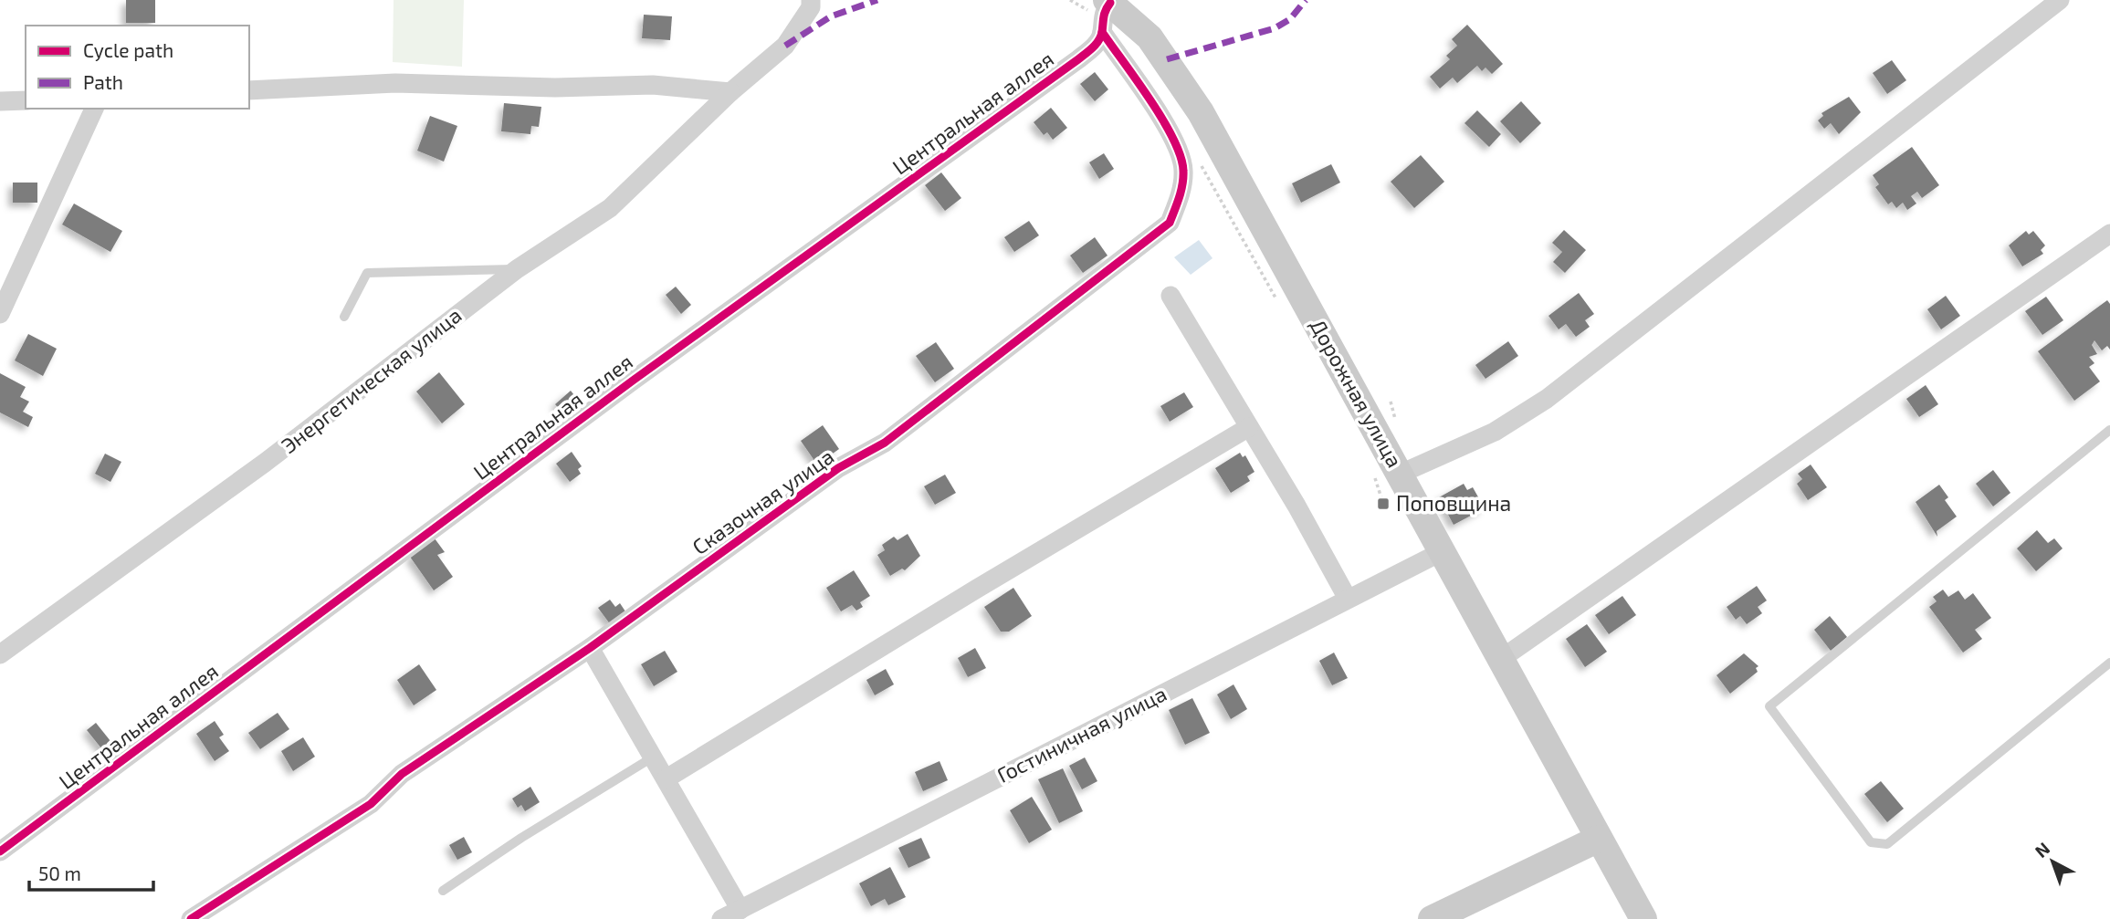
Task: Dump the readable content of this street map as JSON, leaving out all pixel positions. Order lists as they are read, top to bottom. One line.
{"streets":{"main road":["Дорожная улица"],"street":["Центральная аллея","Энергетическая улица","Сказочная улица","Гостиничная улица"]},"crossings":[["Центральная аллея","Дорожная улица"],["Центральная аллея","Сказочная улица"],["Дорожная улица","Сказочная улица"],["Дорожная улица","Гостиничная улица"]],"places":{"transit":["Поповщина"]},"legend":["Cycle path","Path"],"scale_bar":"50 m","north":"top left"}
